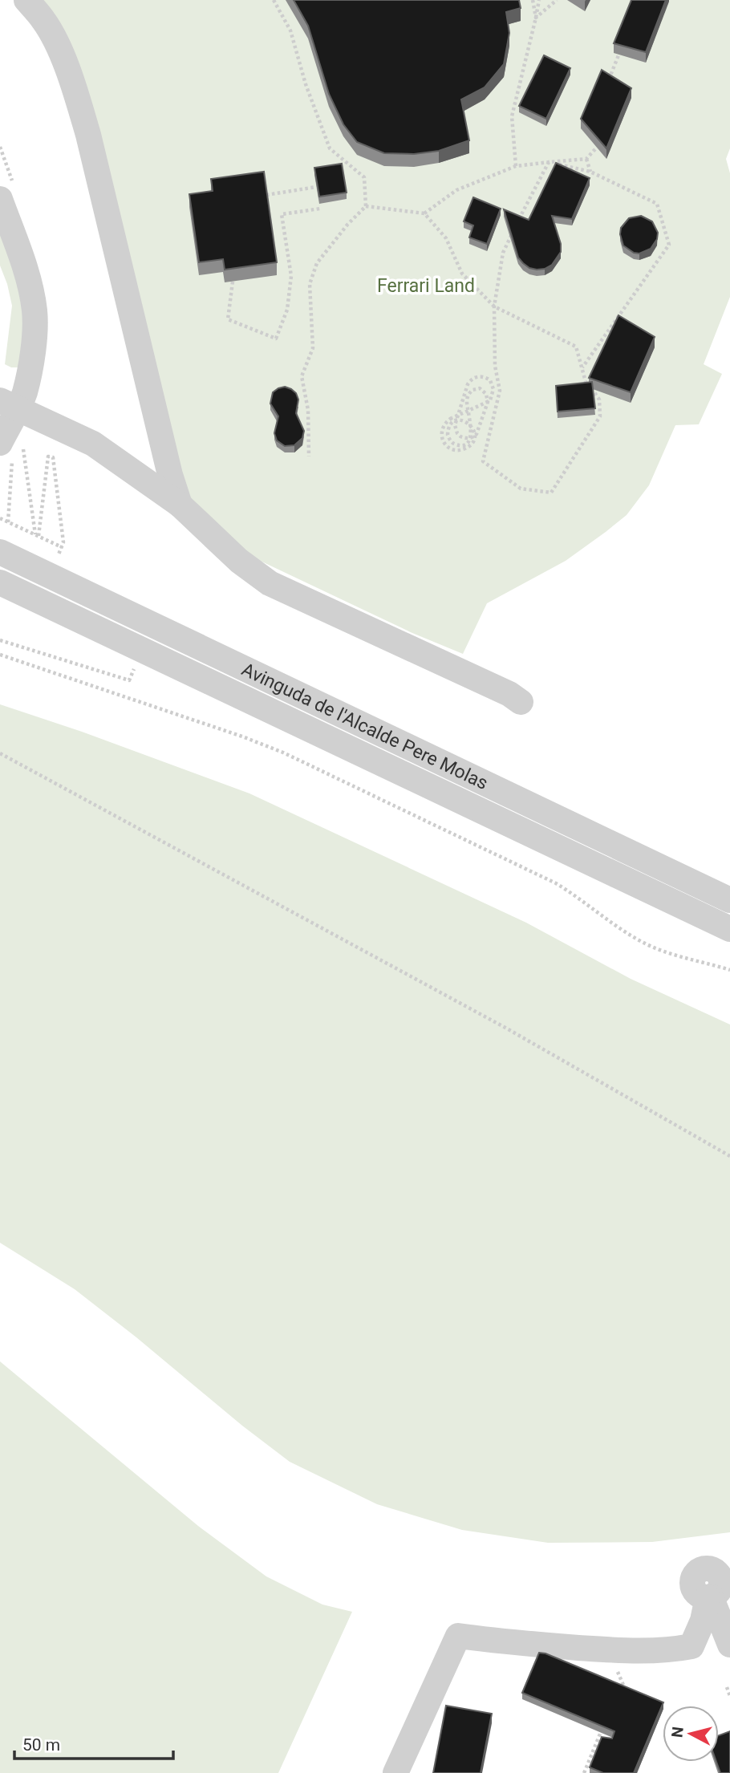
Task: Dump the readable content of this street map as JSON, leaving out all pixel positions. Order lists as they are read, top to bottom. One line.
{"streets":{"street":["Avinguda de l'Alcalde Pere Molas"]},"parks":["Ferrari Land"],"scale_bar":"50 m","north":"left"}
